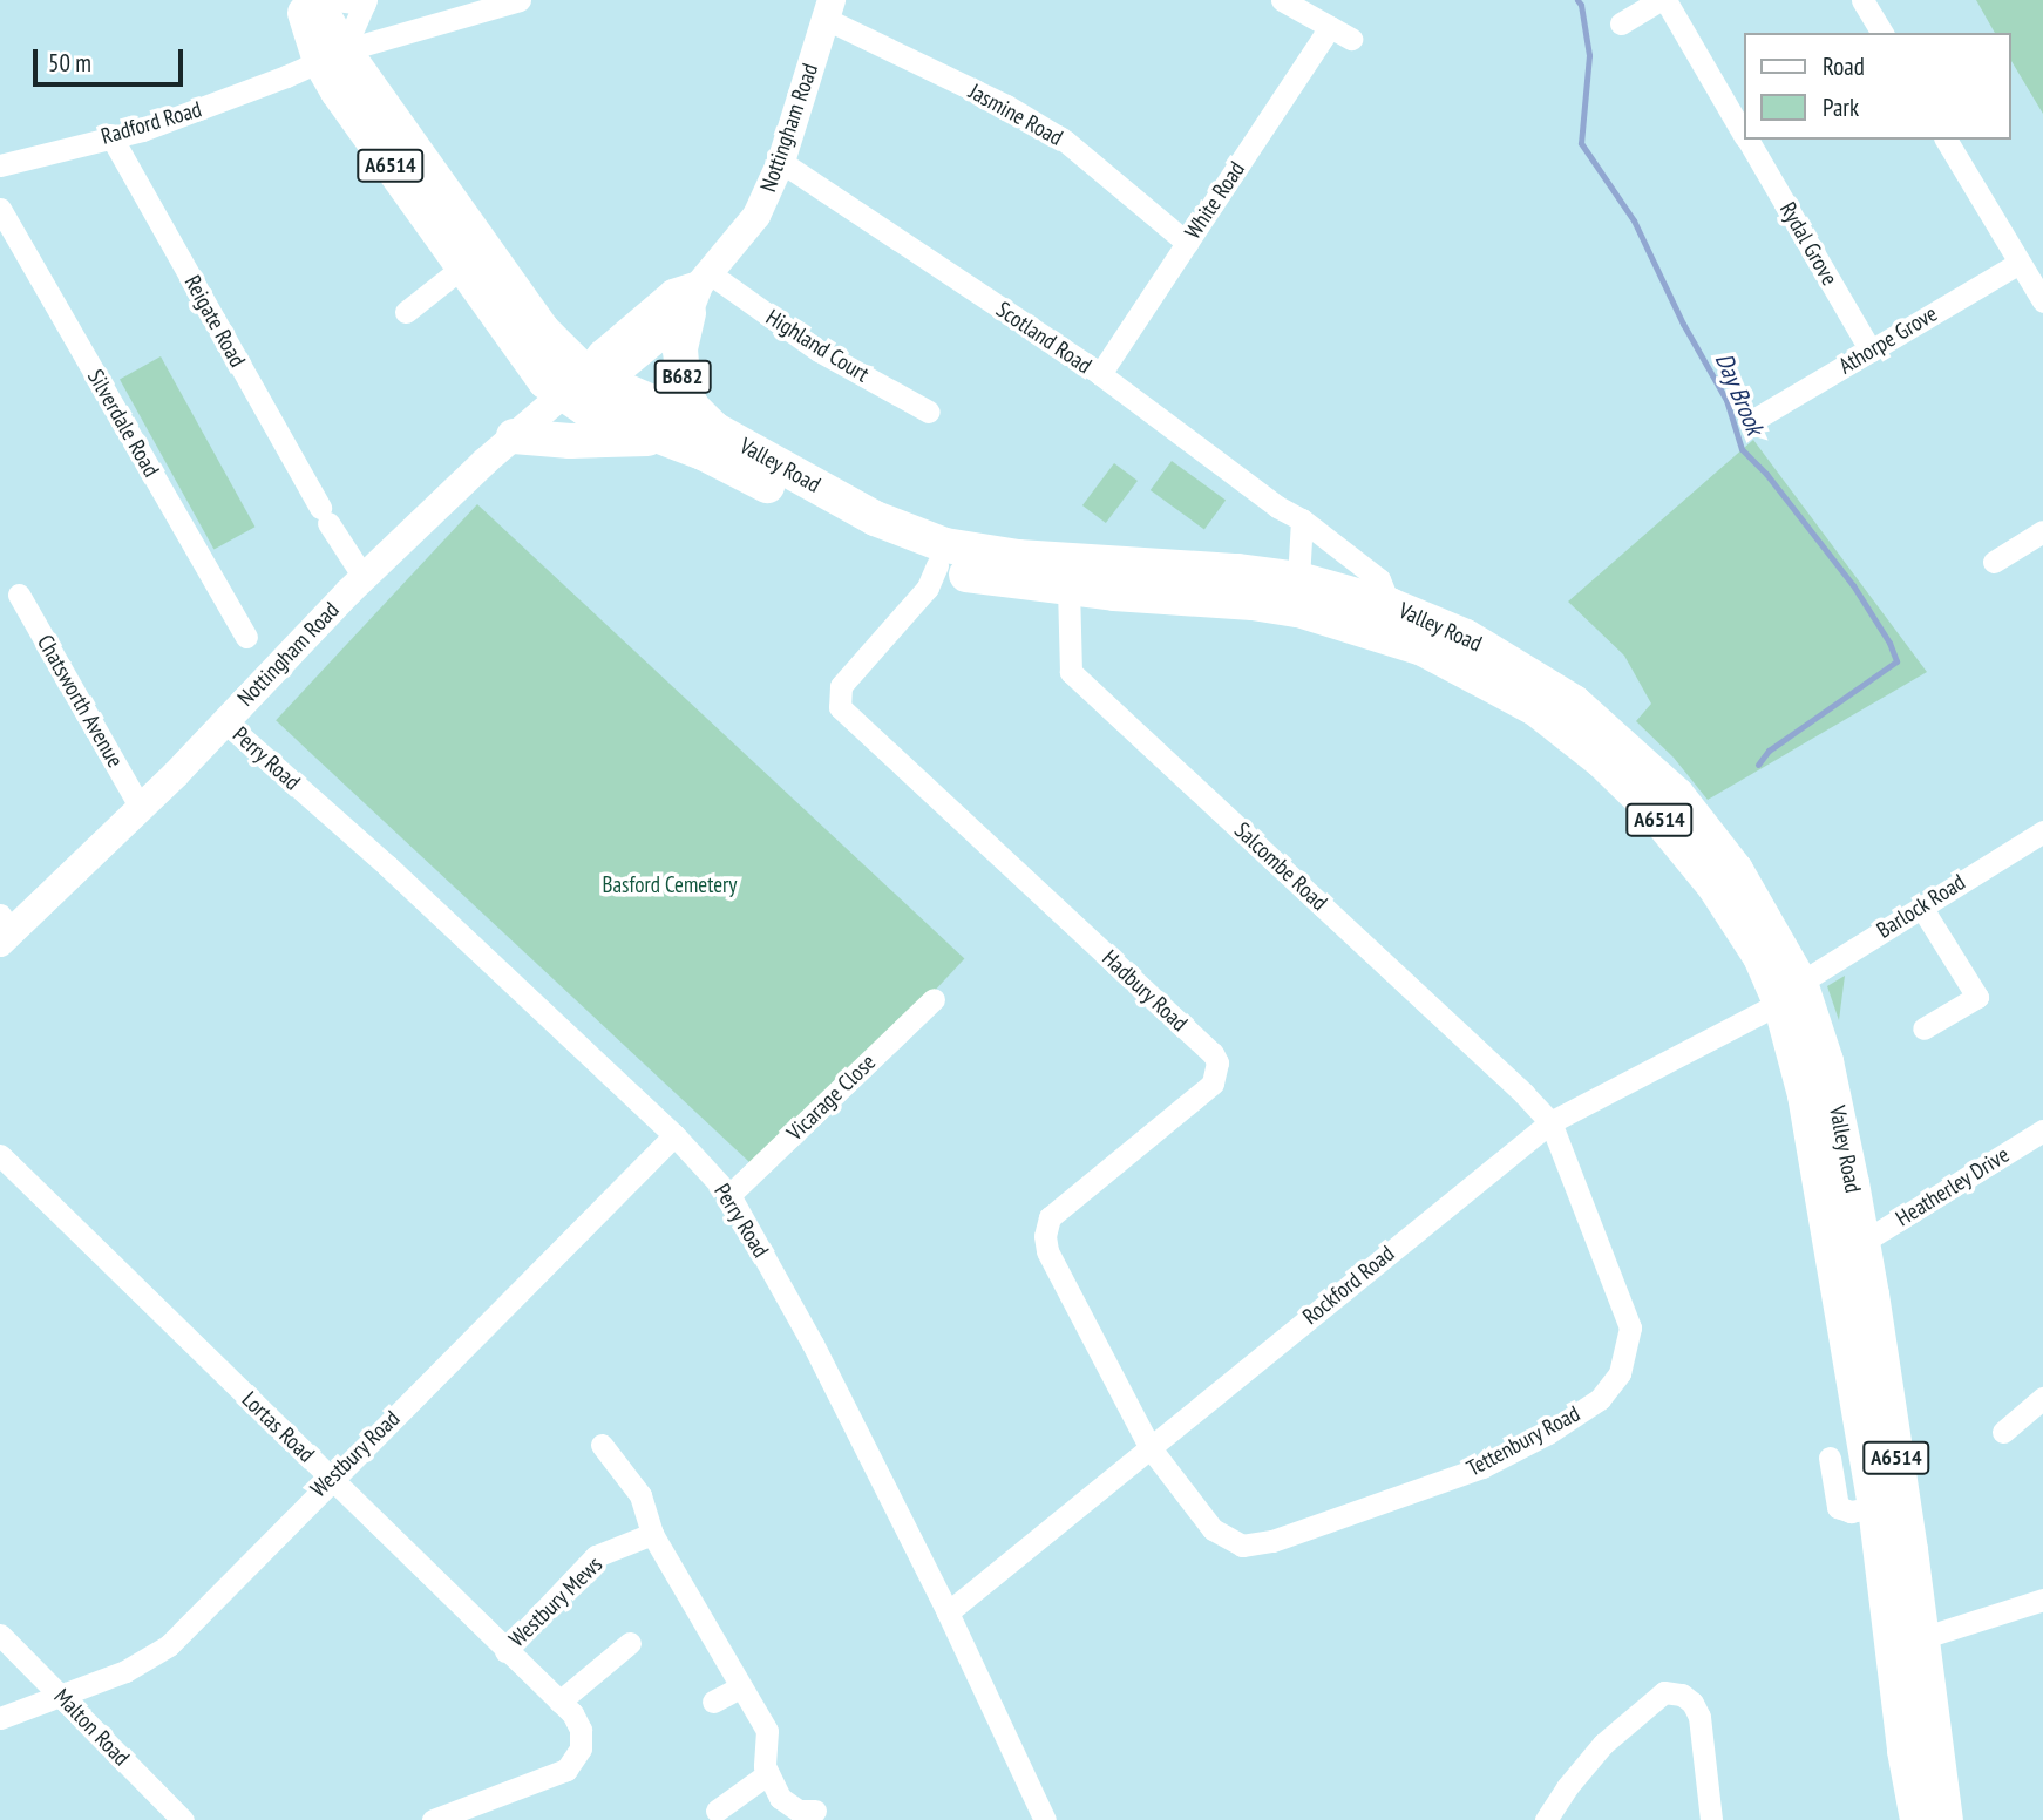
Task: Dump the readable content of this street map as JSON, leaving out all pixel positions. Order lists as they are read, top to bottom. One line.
{"streets":{"highway":["A6514","B682","Valley Road"],"main road":["Nottingham Road"],"street":["Jasmine Road","Radford Road","White Road","Rydal Grove","Reigate Road","Scotland Road","Athorpe Grove","Highland Court","Silverdale Road","Chatsworth Avenue","Perry Road","Salcombe Road","Barlock Road","Hadbury Road","Vicarage Close","Heatherley Drive","Rockford Road","Lortas Road","Tettenbury Road","Westbury Road","Westbury Mews","Malton Road"]},"crossings":[["Jasmine Road","Nottingham Road"],["Jasmine Road","White Road"],["Radford Road","Reigate Road"],["Radford Road","Valley Road"],["Nottingham Road","Reigate Road"],["Nottingham Road","Scotland Road"],["Nottingham Road","Highland Court"],["Nottingham Road","B682"],["Nottingham Road","Valley Road"],["Nottingham Road","Chatsworth Avenue"],["Nottingham Road","Perry Road"],["White Road","Scotland Road"],["Rydal Grove","Athorpe Grove"],["Scotland Road","Valley Road"],["Highland Court","B682"],["B682","Valley Road"],["Valley Road","Salcombe Road"],["Valley Road","Barlock Road"],["Valley Road","Hadbury Road"],["Valley Road","Heatherley Drive"],["Valley Road","Rockford Road"],["Perry Road","Vicarage Close"],["Perry Road","Rockford Road"],["Perry Road","Westbury Road"],["Salcombe Road","Rockford Road"],["Salcombe Road","Tettenbury Road"],["Barlock Road","Rockford Road"],["Hadbury Road","Rockford Road"],["Hadbury Road","Tettenbury Road"],["Rockford Road","Tettenbury Road"],["Lortas Road","Westbury Road"],["Lortas Road","Westbury Mews"],["Westbury Road","Malton Road"]],"water":["Day Brook"],"parks":["Basford Cemetery"],"legend":["Road","Park"],"scale_bar":"50 m"}
